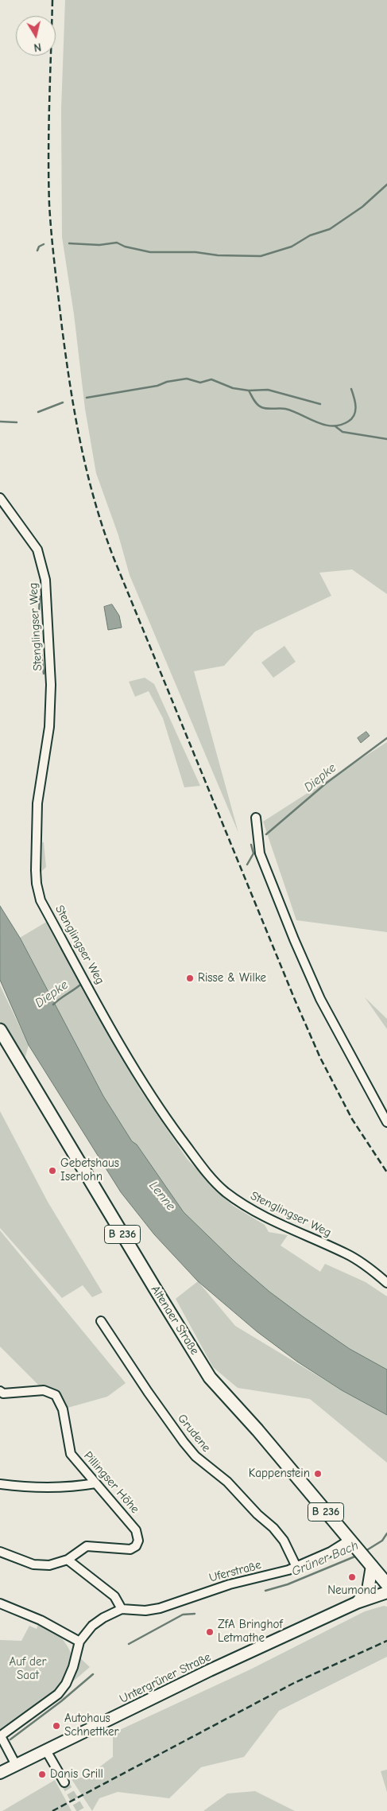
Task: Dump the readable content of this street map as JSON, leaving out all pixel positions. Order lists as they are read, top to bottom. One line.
{"streets":{"main road":["B 236","Altenaer Straße","Untergrüner Straße"],"street":["Stenglingser Weg","Grudene","Pillingser Höhe","Uferstraße"]},"crossings":[["B 236","Altenaer Straße"],["Altenaer Straße","Uferstraße"],["Grudene","Uferstraße"]],"water":["Diepke","Lenne","Grüner Bach"],"parks":["Auf der Saat"],"places":["Risse & Wilke","Gebetshaus Iserlohn","Kappenstein","Neumond","ZfA Bringhof Letmathe","Autohaus Schnettker","Danis Grill"],"north":"bottom"}
